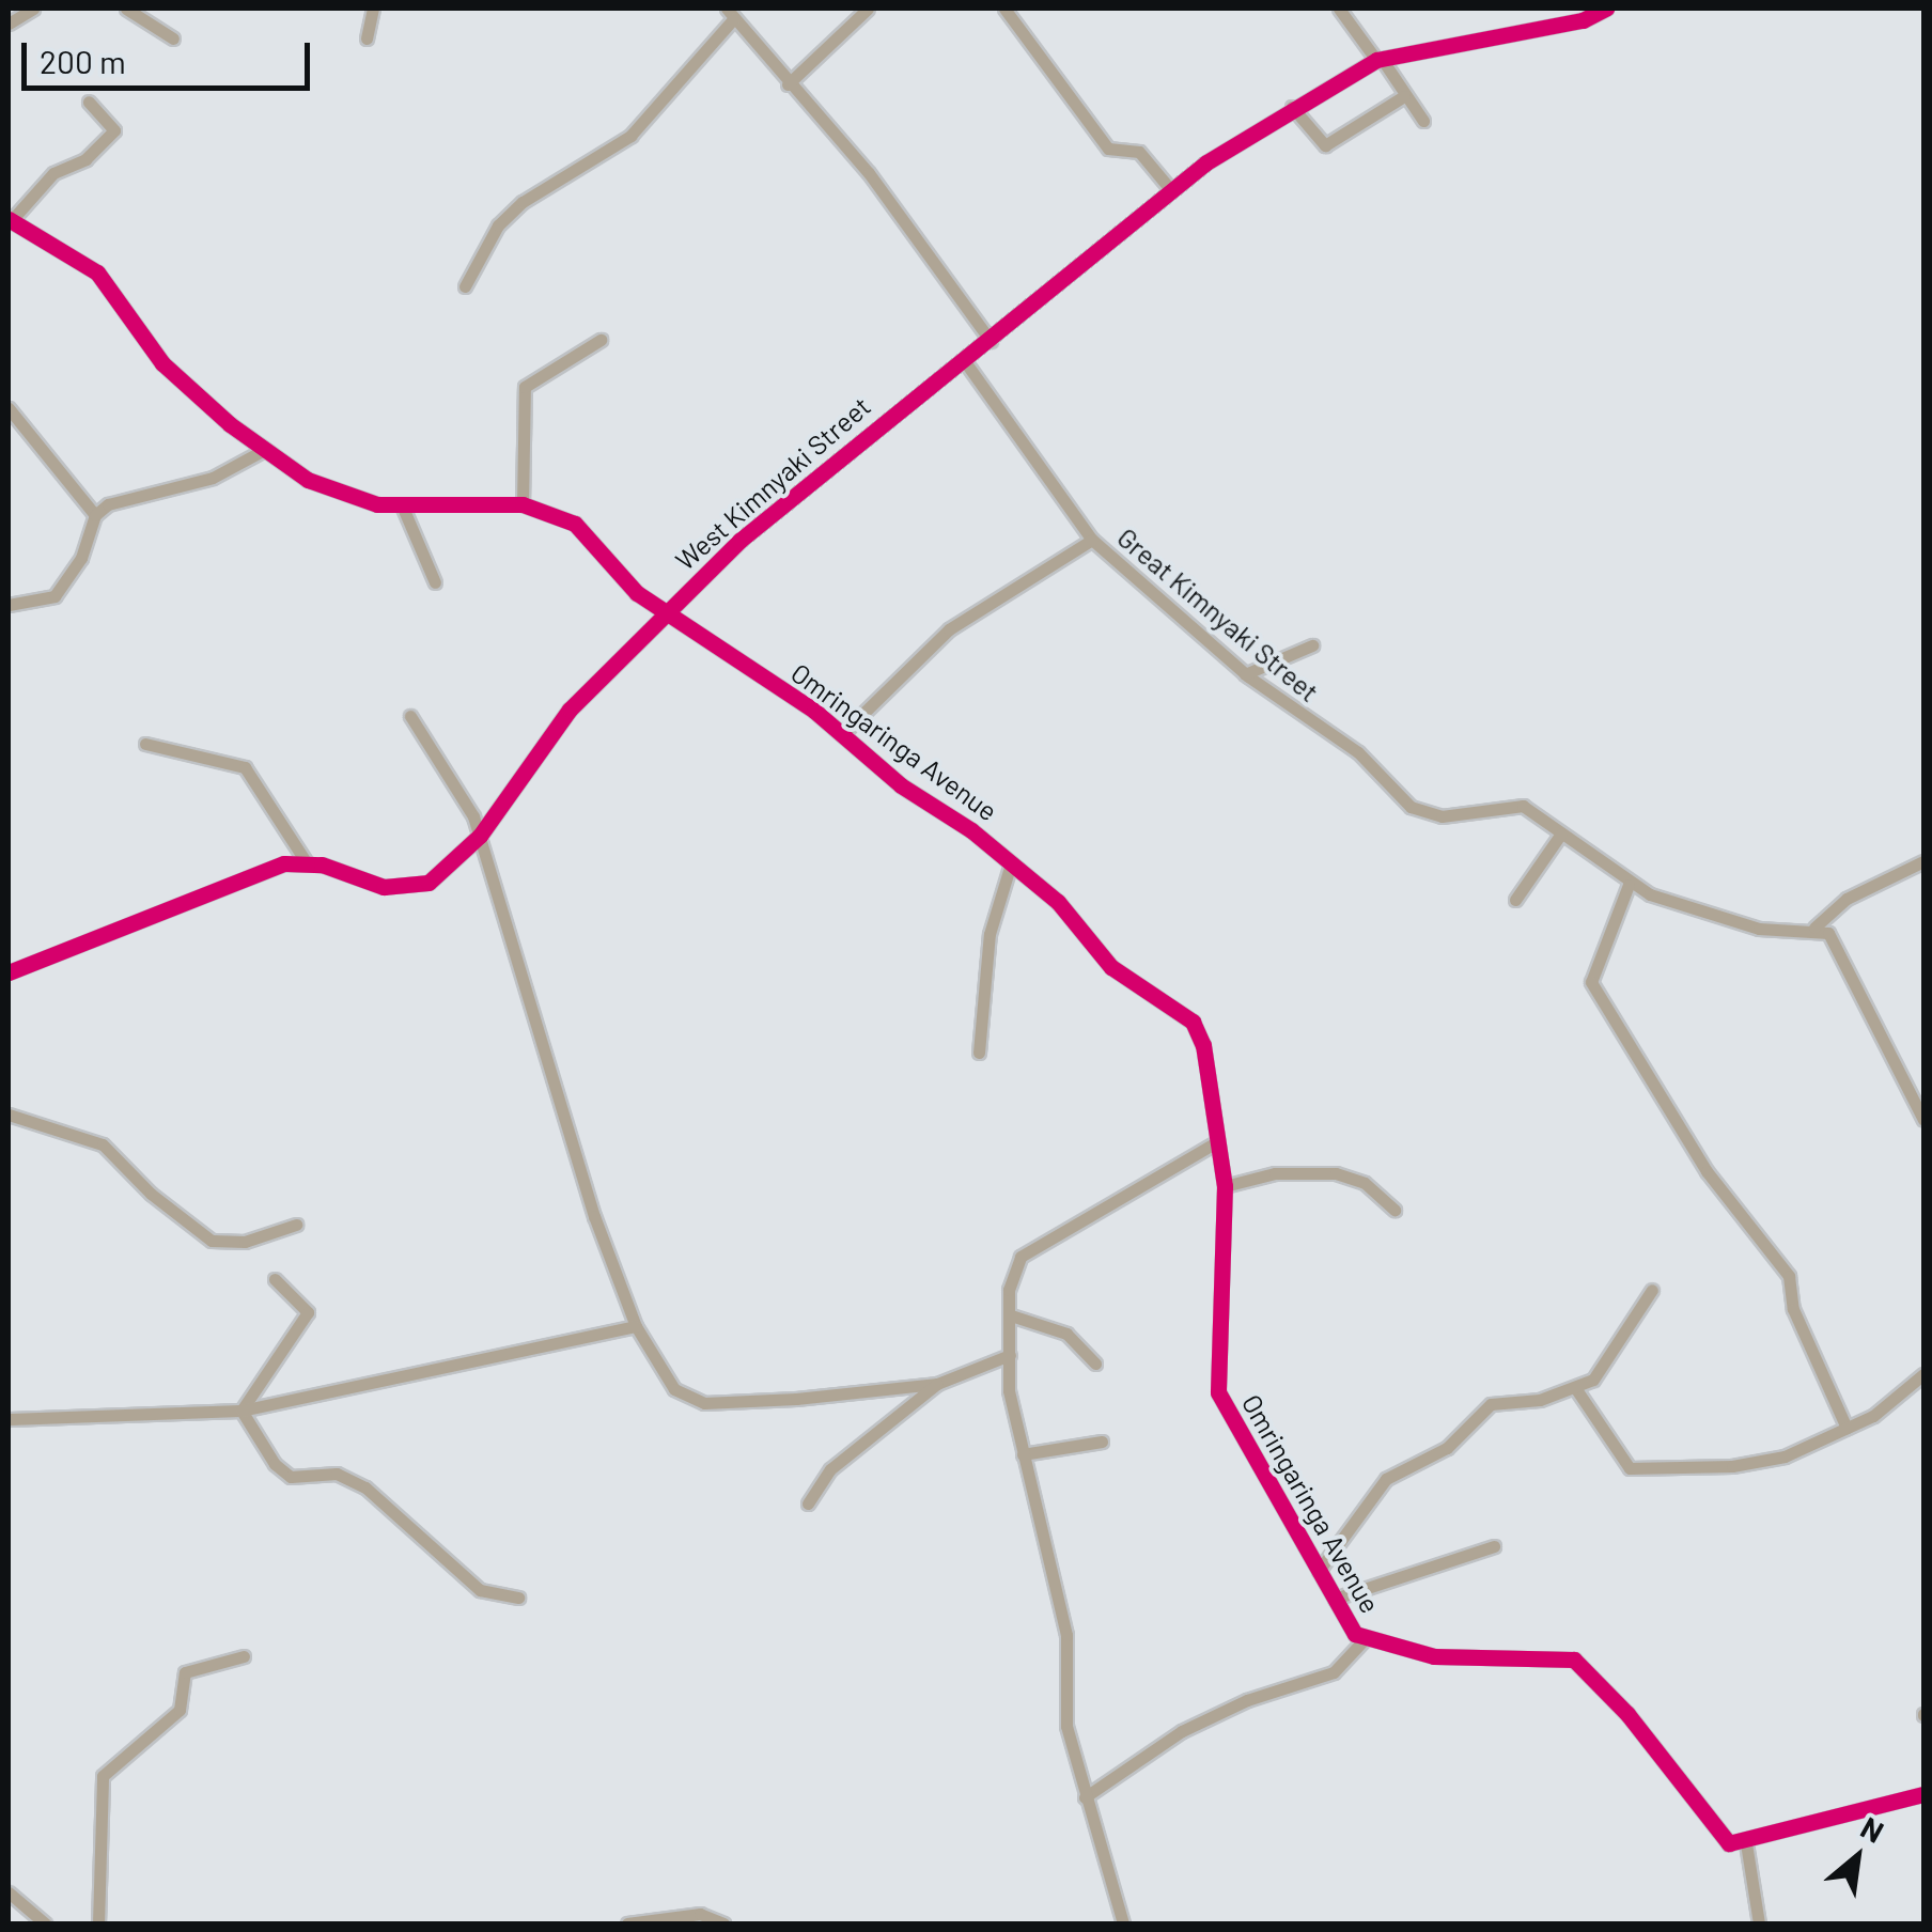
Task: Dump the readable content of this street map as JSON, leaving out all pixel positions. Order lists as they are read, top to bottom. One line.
{"streets":{"street":["West Kimnyaki Street","Great Kimnyaki Street","Omringaringa Avenue"]},"crossings":[["West Kimnyaki Street","Great Kimnyaki Street"],["West Kimnyaki Street","Omringaringa Avenue"]],"scale_bar":"200 m","north":"top right"}
